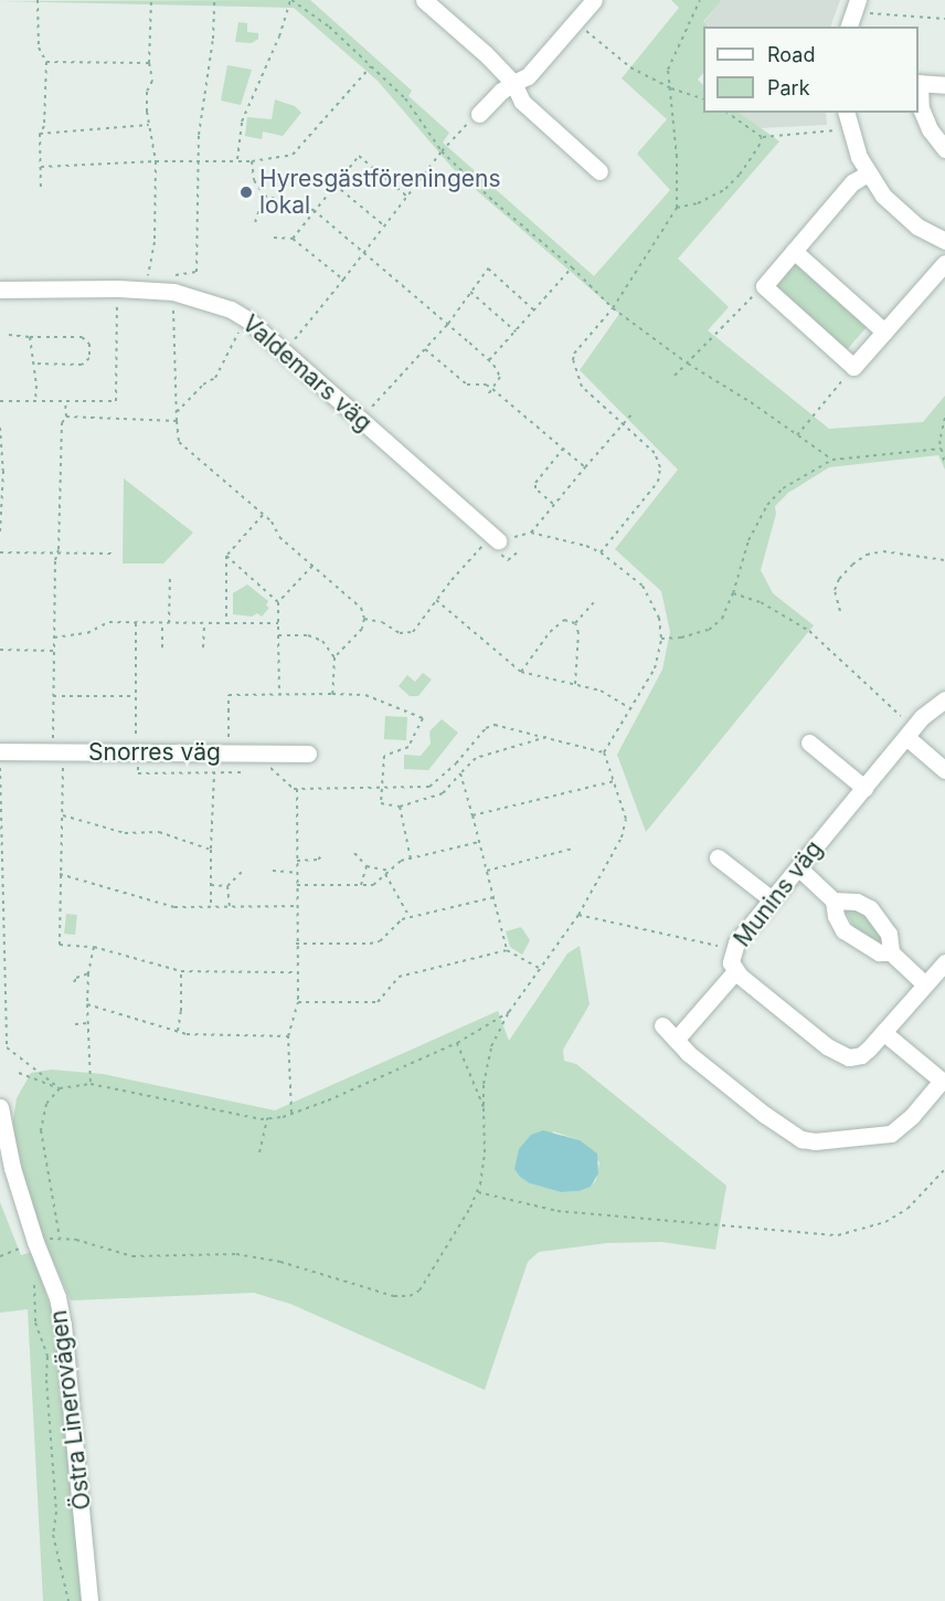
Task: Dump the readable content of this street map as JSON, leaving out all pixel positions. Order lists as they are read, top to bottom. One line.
{"streets":{"street":["Valdemars väg","Snorres väg","Munins väg","Östra Linerovägen"]},"places":["Hyresgästföreningens lokal"],"legend":["Road","Park"]}
